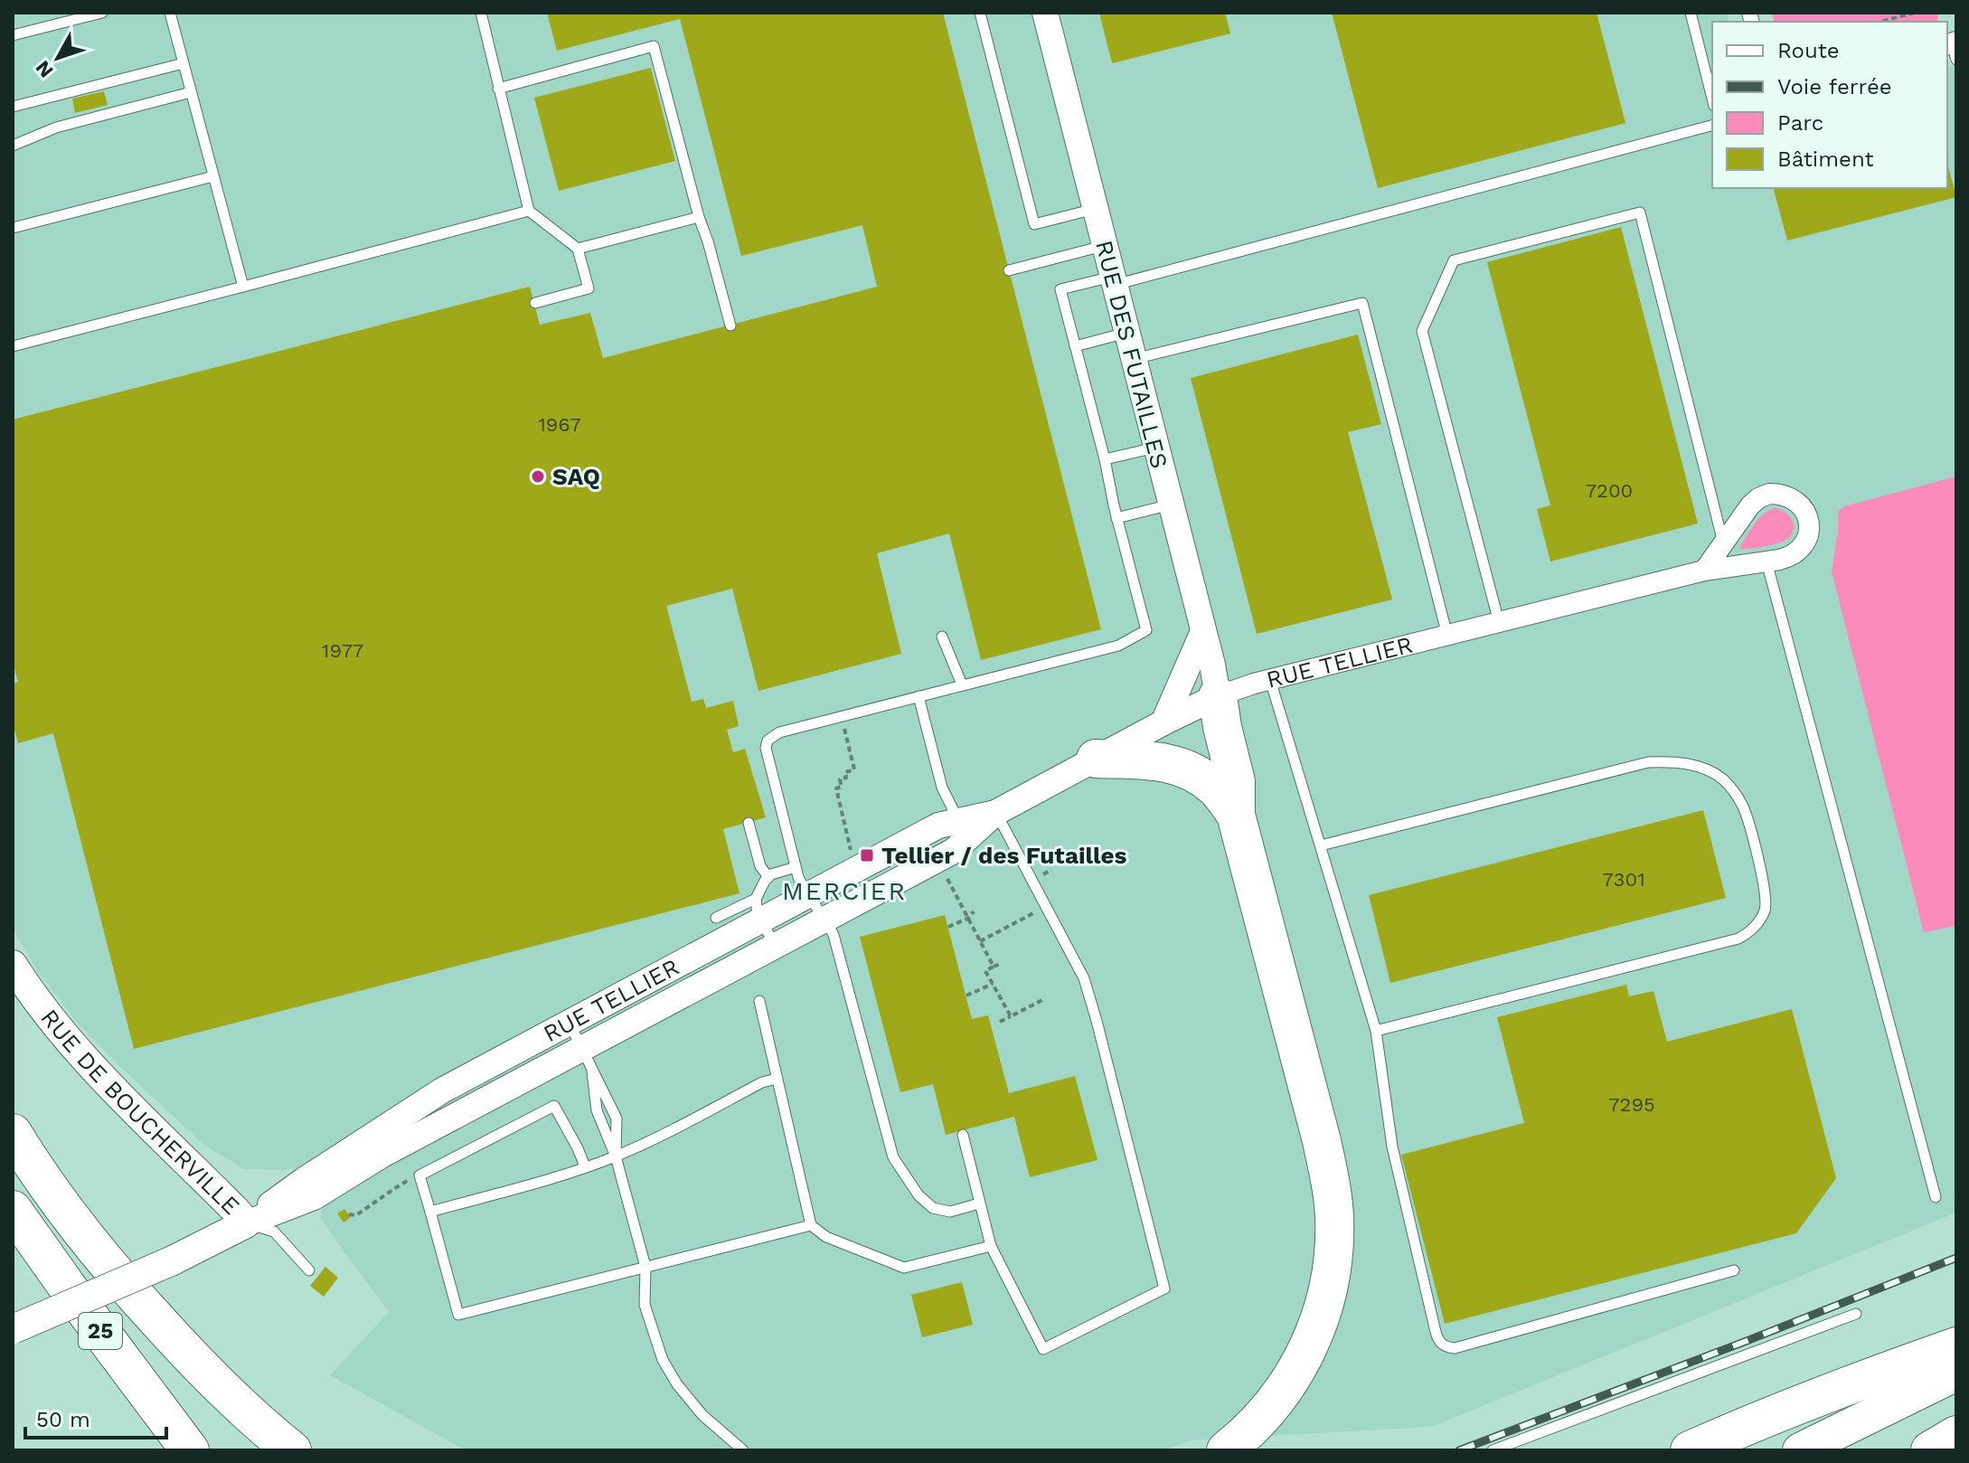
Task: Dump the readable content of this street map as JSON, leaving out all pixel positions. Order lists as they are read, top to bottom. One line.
{"streets":{"highway":["25"],"main road":["RUE TELLIER","RUE DE BOUCHERVILLE"],"street":["RUE DES FUTAILLES"]},"crossings":[["RUE DES FUTAILLES","RUE TELLIER"],["RUE TELLIER","RUE DE BOUCHERVILLE"]],"districts":["MERCIER"],"places":{"other":["SAQ"],"transit":["Tellier / des Futailles"]},"house_numbers":["1967","7200","1977","7301","7295"],"legend":["Route","Voie ferrée","Parc","Bâtiment"],"scale_bar":"50 m","north":"bottom left"}
